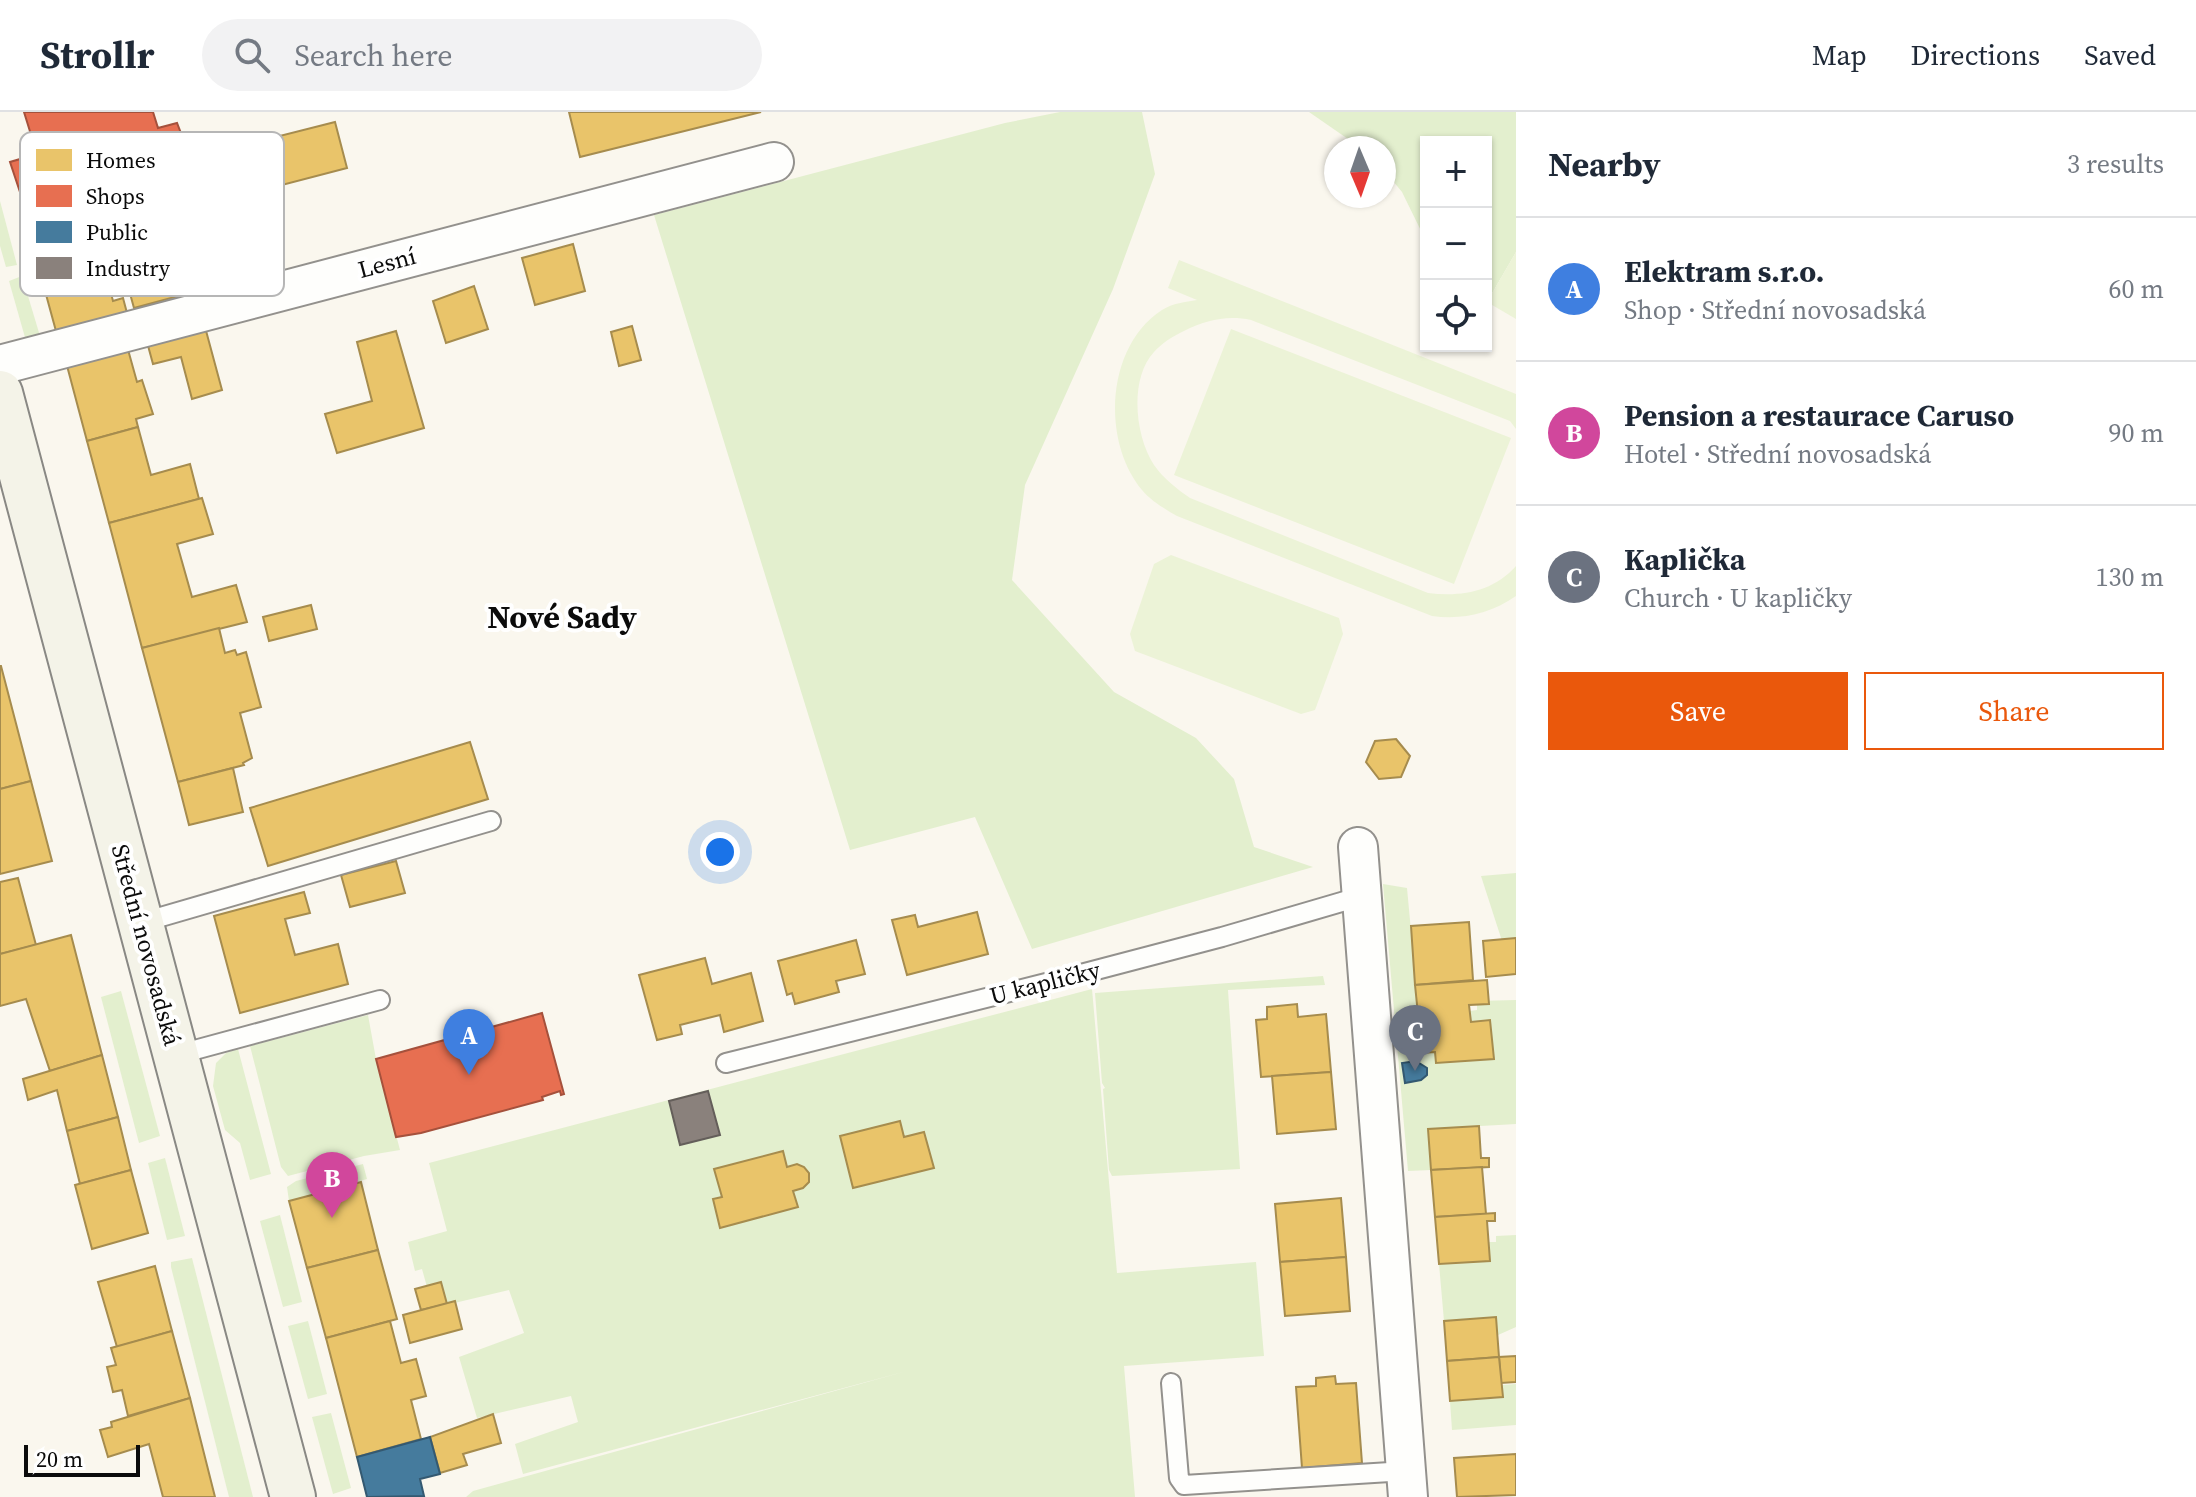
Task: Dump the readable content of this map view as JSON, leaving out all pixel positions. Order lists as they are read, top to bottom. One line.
{"streets":{"main road":["Střední novosadská"],"street":["Lesní"],"lane":["U kapličky"]},"districts":["Nové Sady"],"legend":["Homes","Shops","Public","Industry"],"scale_bar":"20 m","north":"bottom","page":{"header":"Strollr","search":"Search here","nav":["Map","Directions","Saved"],"heading":["Nearby","3 results"],"map_buttons":["+","−"],"list":[{"mark":"A","name":"Elektram s.r.o.","note":"Shop · Střední novosadská","value":"60 m"},{"mark":"B","name":"Pension a restaurace Caruso","note":"Hotel · Střední novosadská","value":"90 m"},{"mark":"C","name":"Kaplička","note":"Church · U kapličky","value":"130 m"}],"buttons":["Save","Share"],"pins":["C","A","B"],"scale":"20 m"}}
